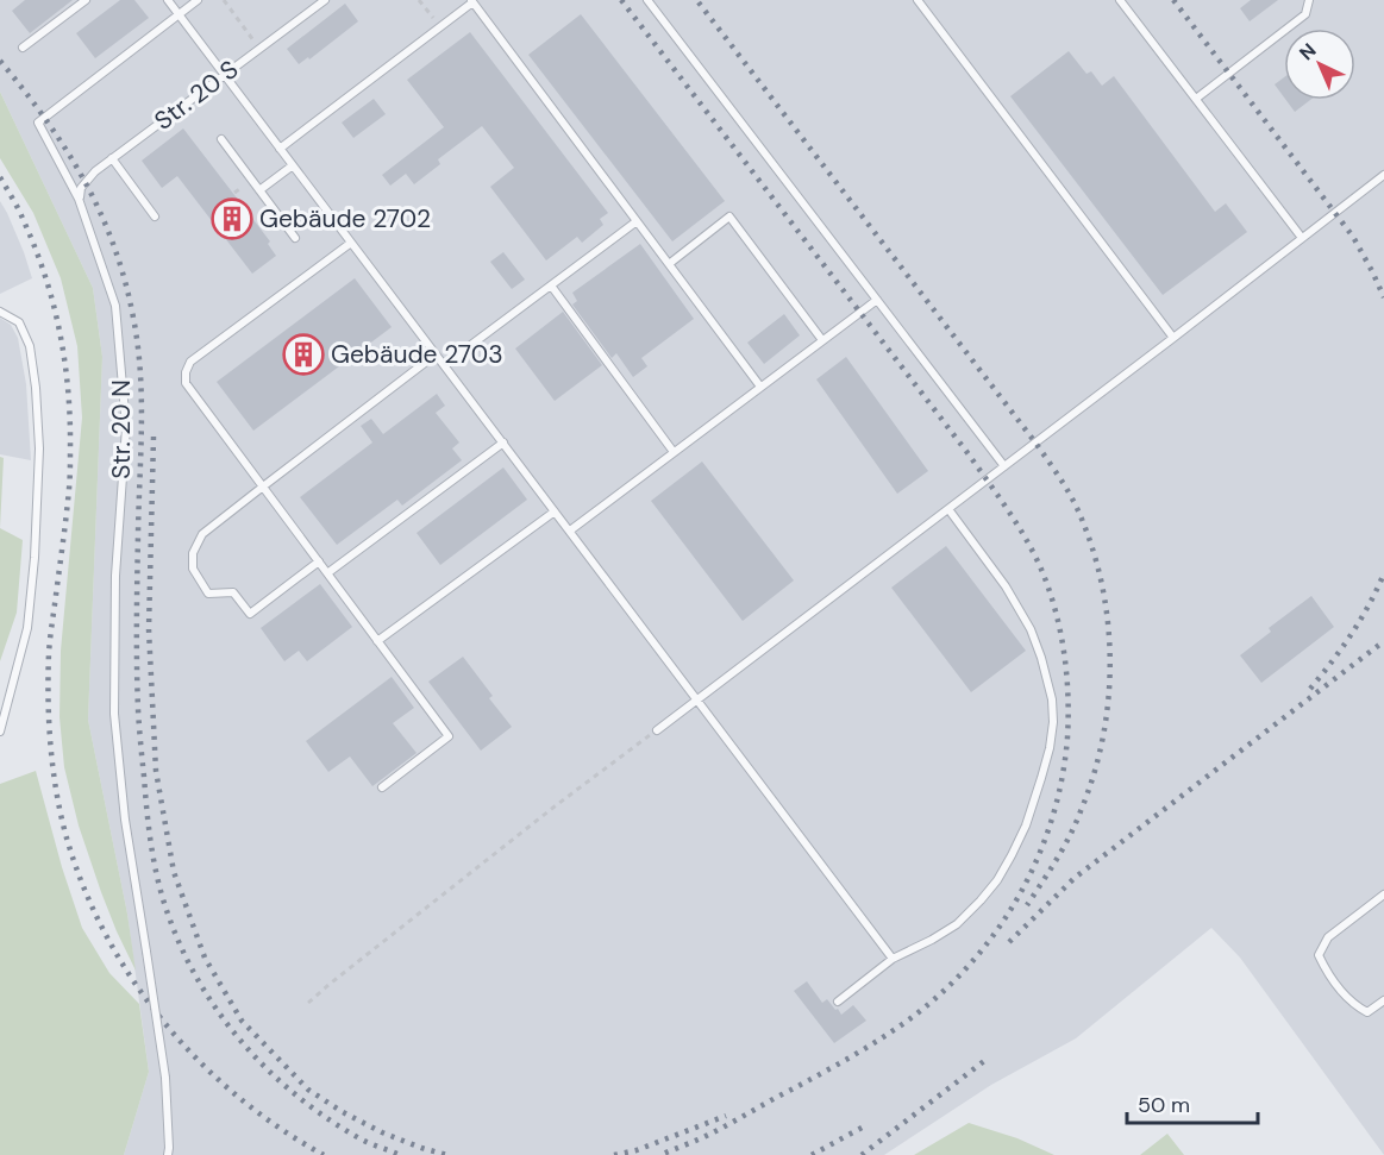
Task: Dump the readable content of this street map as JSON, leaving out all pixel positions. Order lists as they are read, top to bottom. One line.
{"streets":{"lane":["Str. 20 S","Str. 20 N"]},"crossings":[["Str. 20 S","Str. 20 N"]],"places":{"building":["Gebäude 2702","Gebäude 2703"]},"scale_bar":"50 m","north":"top left"}
